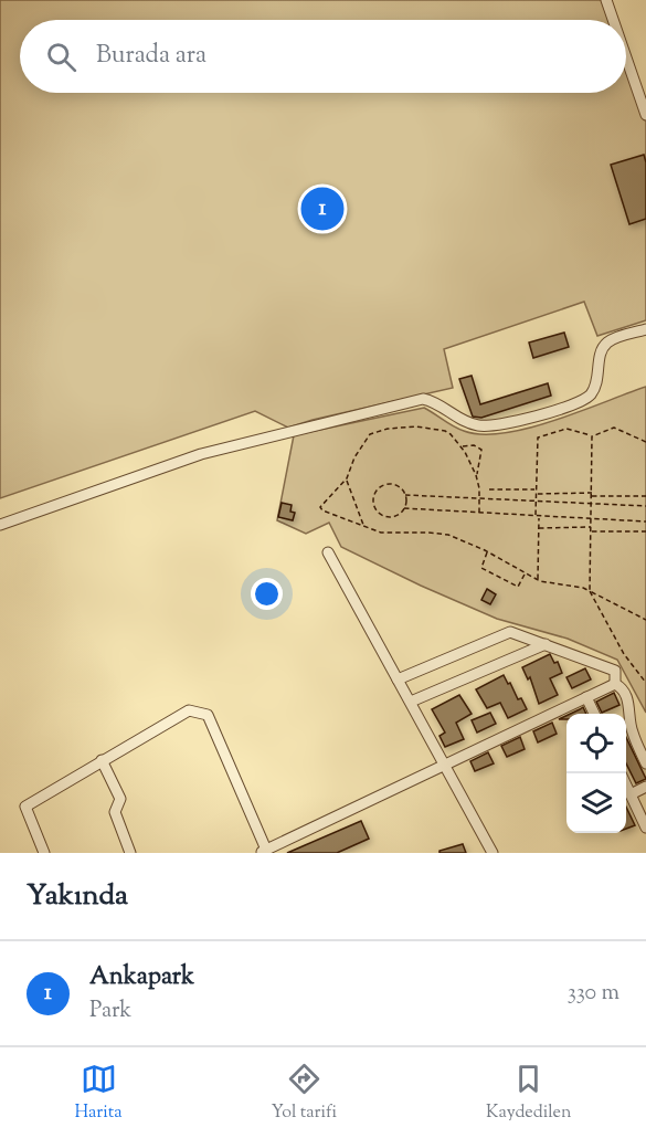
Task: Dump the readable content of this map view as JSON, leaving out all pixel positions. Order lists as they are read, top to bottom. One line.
{"page":{"search":"Burada ara","pins":"1","heading":"Yakında","list":[{"mark":"1","name":"Ankapark","note":"Park","value":"330 m"}],"nav":["Harita","Yol tarifi","Kaydedilen"]}}
